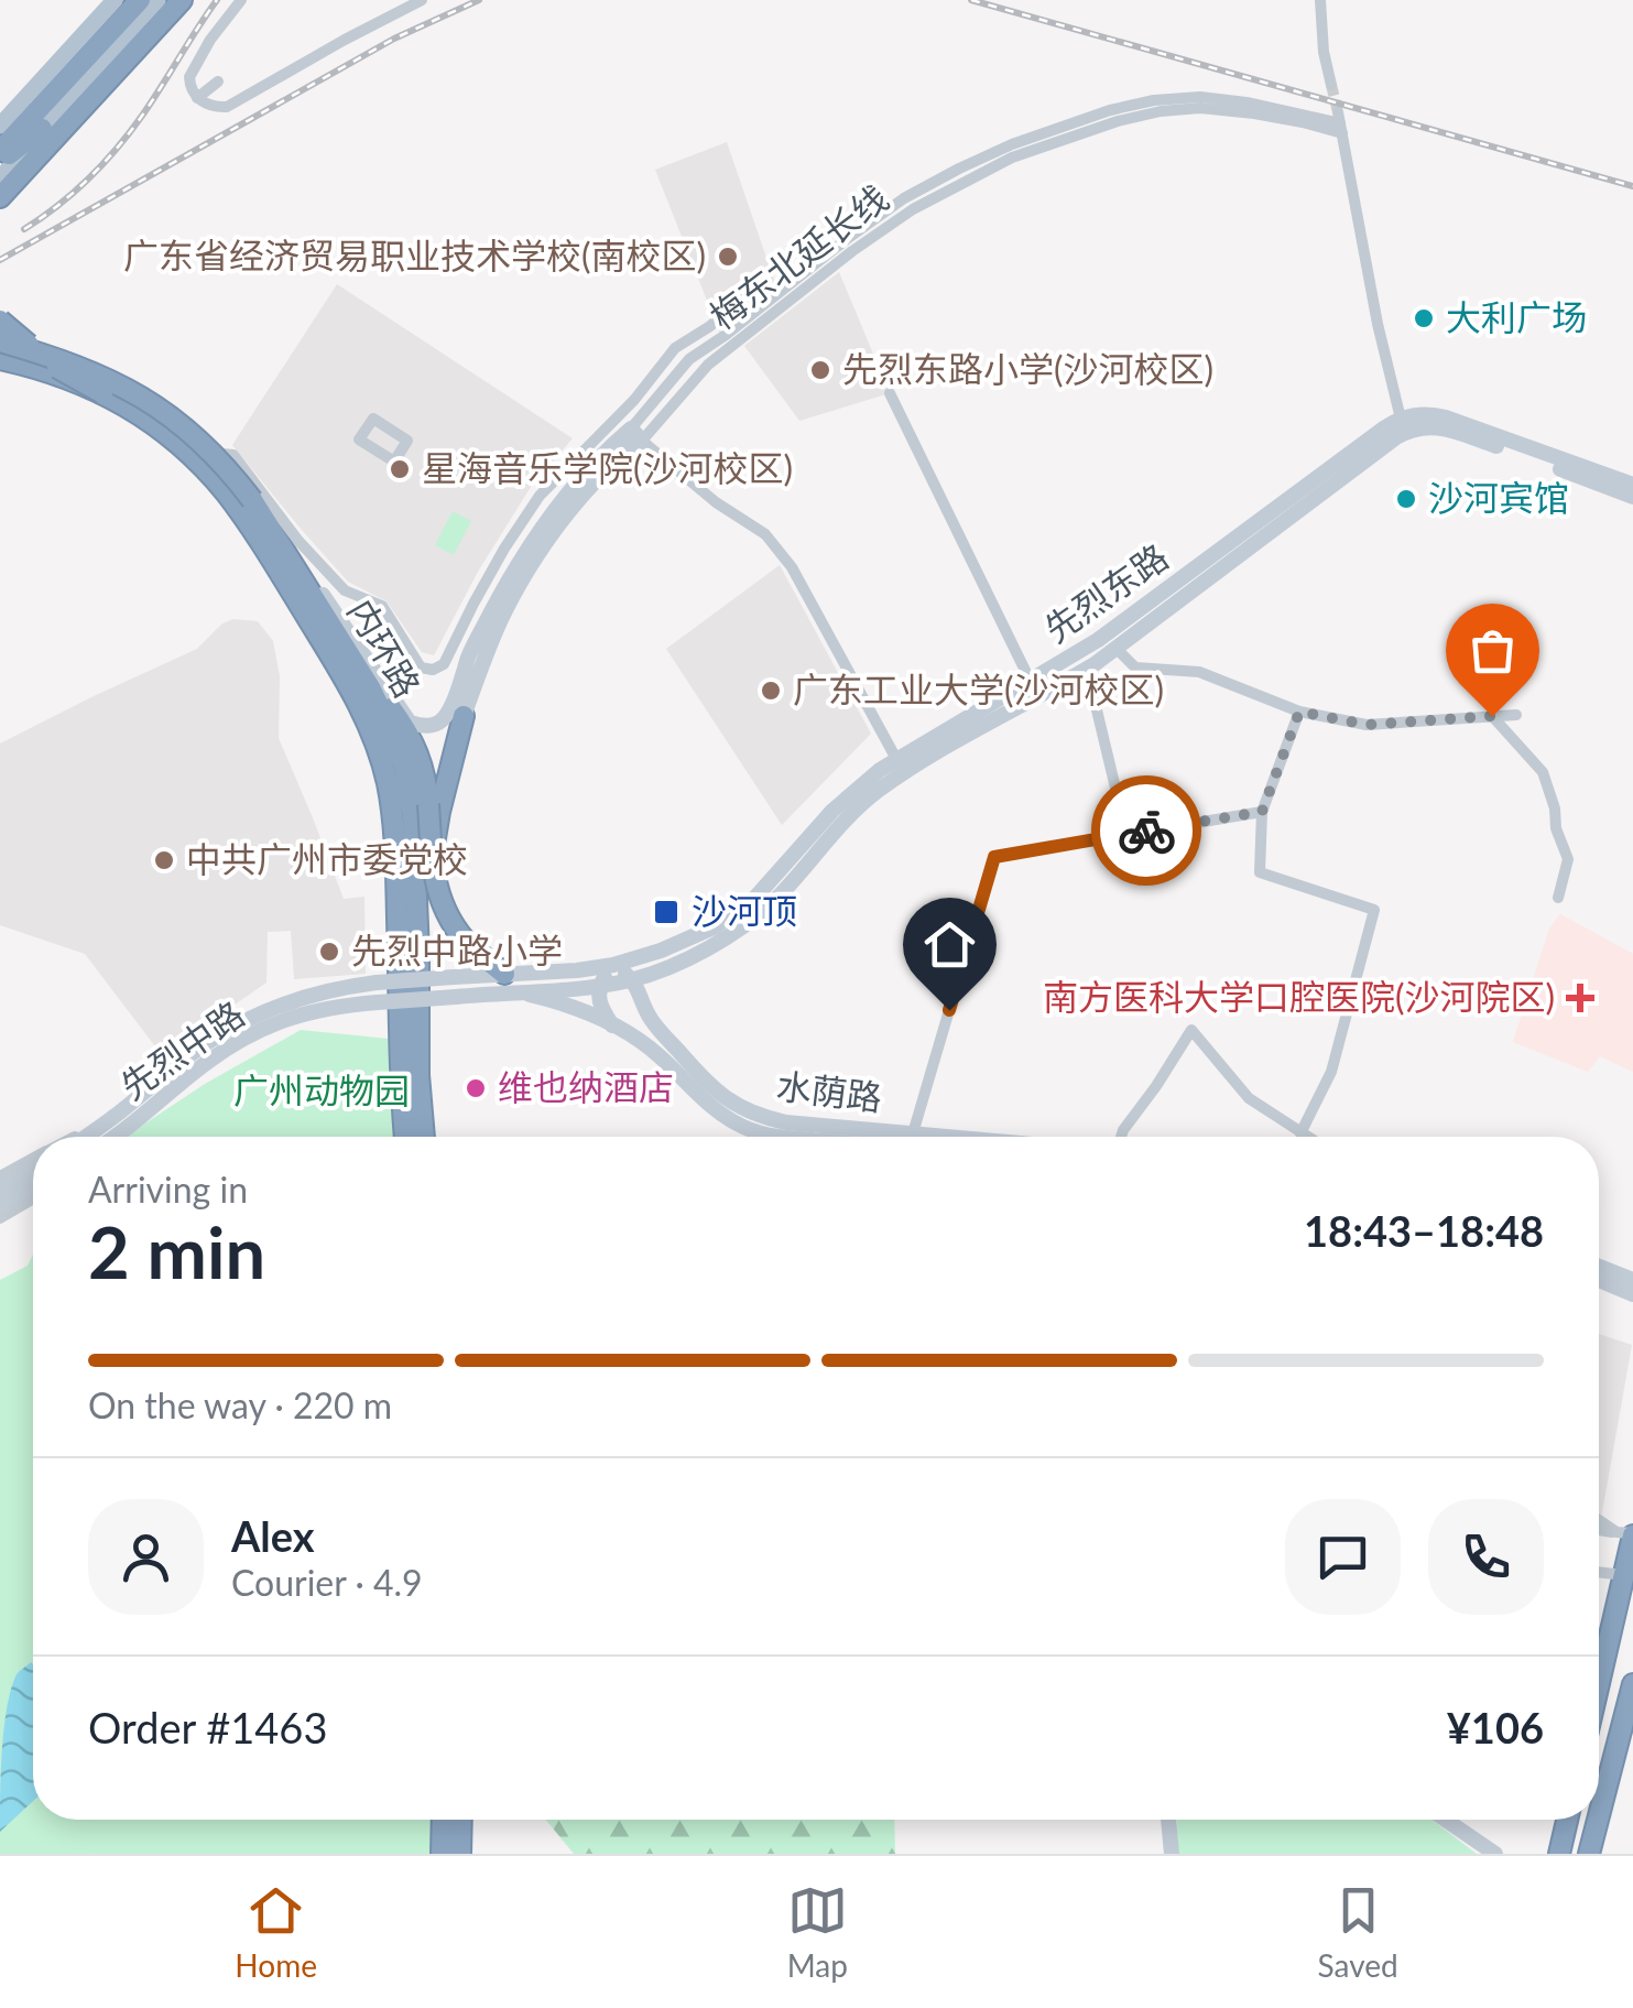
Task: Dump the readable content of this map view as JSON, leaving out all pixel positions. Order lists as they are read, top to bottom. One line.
{"streets":{"highway":["内环路"],"street":["梅东北延长线","先烈东路","先烈中路","水荫路"]},"crossings":[["梅东北延长线","先烈东路"],["先烈东路","先烈中路"],["先烈东路","水荫路"]],"parks":["广州动物园"],"places":{"other":["广东省经济贸易职业技术学校(南校区)","大利广场","先烈东路小学(沙河校区)","星海音乐学院(沙河校区)","沙河宾馆","广东工业大学(沙河校区)","中共广州市委党校","先烈中路小学","维也纳酒店"],"transit":["沙河顶"],"health":["南方医科大学口腔医院(沙河院区)"]},"page":{"heading":["2 min","Arriving in","18:43–18:48"],"panel":["Alex","Courier · 4.9","Order #1463","¥106"],"bar":"On the way · 220 m","tabs":["Home","Map","Saved"]}}
